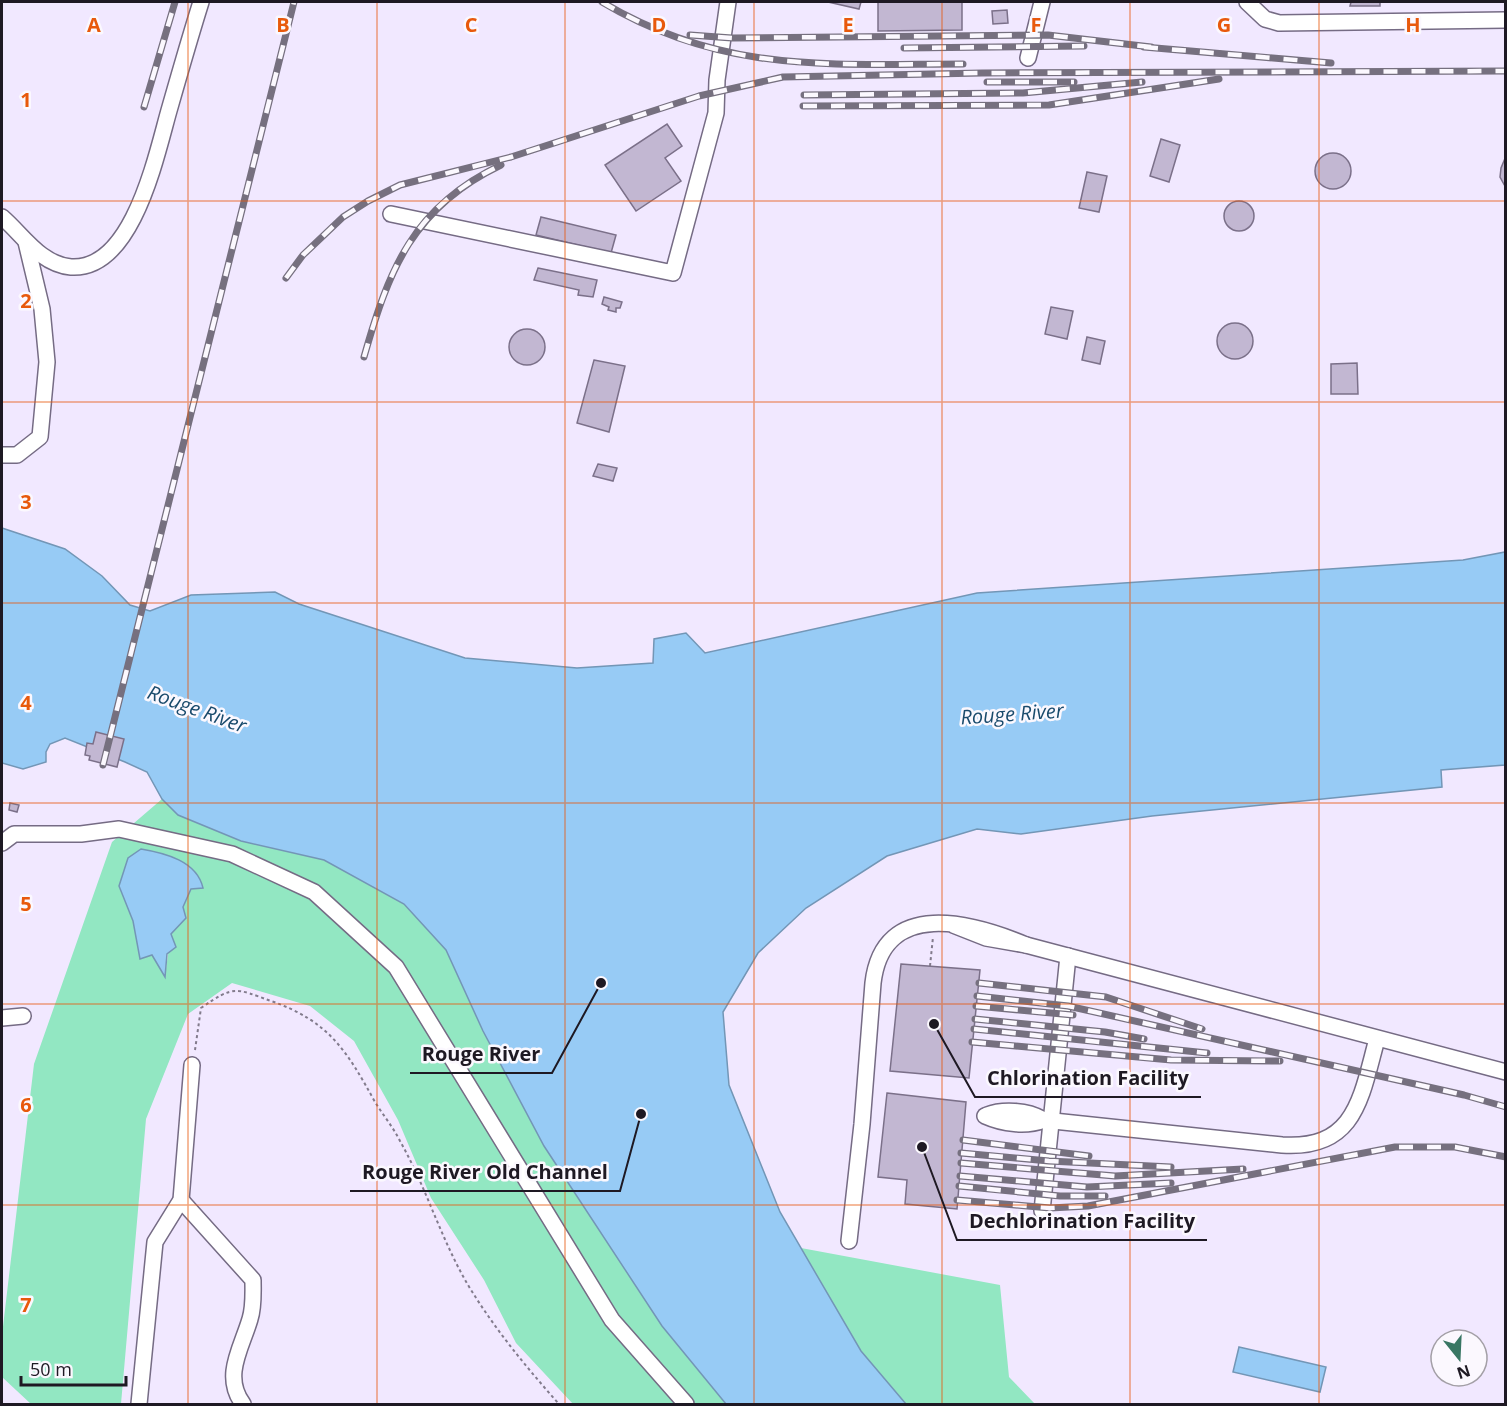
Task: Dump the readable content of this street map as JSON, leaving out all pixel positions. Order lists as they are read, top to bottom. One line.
{"water":["Rouge River"],"places":["Rouge River","Chlorination Facility","Rouge River Old Channel","Dechlorination Facility"],"scale_bar":"50 m","north":"bottom","grid":{"columns":["A","B","C","D","E","F","G","H"],"rows":["1","2","3","4","5","6","7"]}}
